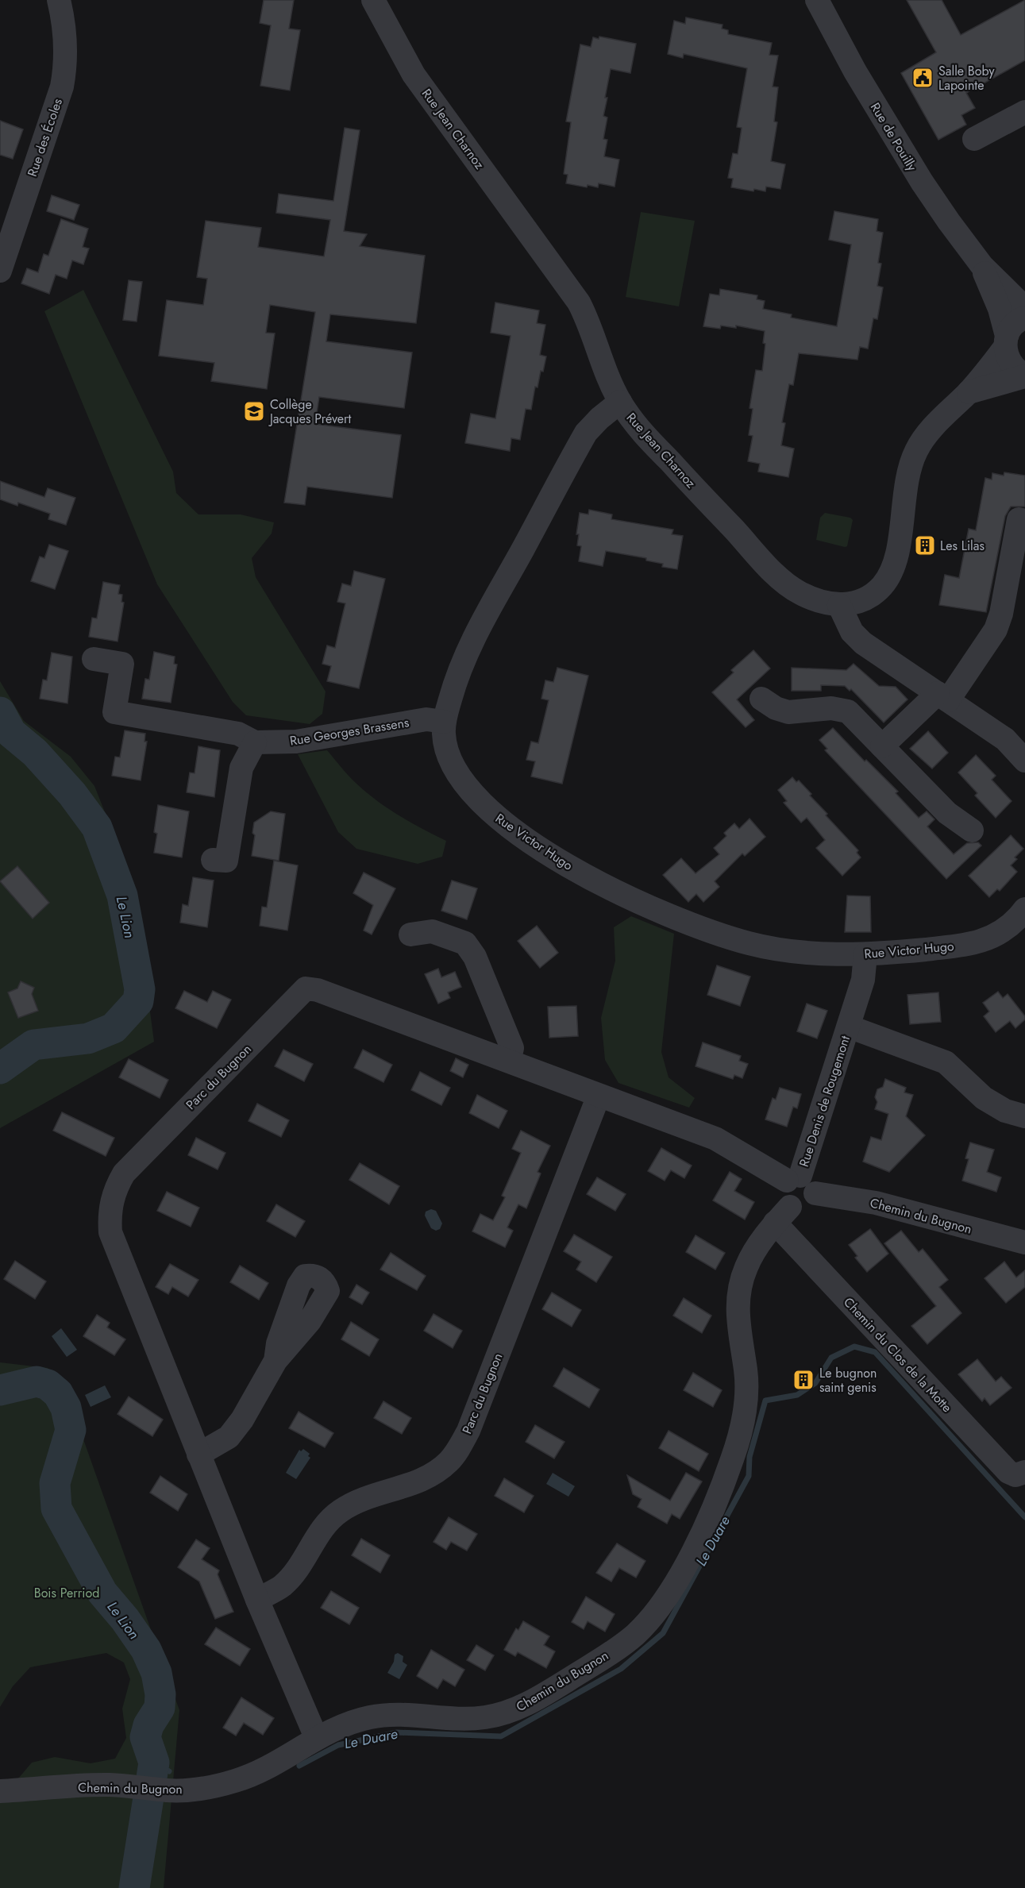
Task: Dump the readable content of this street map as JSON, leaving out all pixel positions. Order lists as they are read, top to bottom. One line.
{"streets":{"street":["Rue Jean Charnoz","Rue de Pouilly","Rue des Écoles","Rue Georges Brassens","Rue Victor Hugo","Parc du Bugnon","Rue Denis de Rougemont","Chemin du Bugnon","Chemin du Clos de la Motte"]},"crossings":[["Rue Jean Charnoz","Rue de Pouilly"],["Rue Jean Charnoz","Rue Victor Hugo"],["Rue Georges Brassens","Rue Victor Hugo"],["Rue Victor Hugo","Rue Denis de Rougemont"],["Parc du Bugnon","Rue Denis de Rougemont"],["Parc du Bugnon","Chemin du Bugnon"],["Chemin du Bugnon","Chemin du Clos de la Motte"]],"water":["Le Lion","Le Duare"],"parks":["Bois Perriod"],"places":{"public building":["Salle Boby Lapointe"],"school or university":["Collège Jacques Prévert"],"building":["Les Lilas","Le bugnon saint genis"]}}
